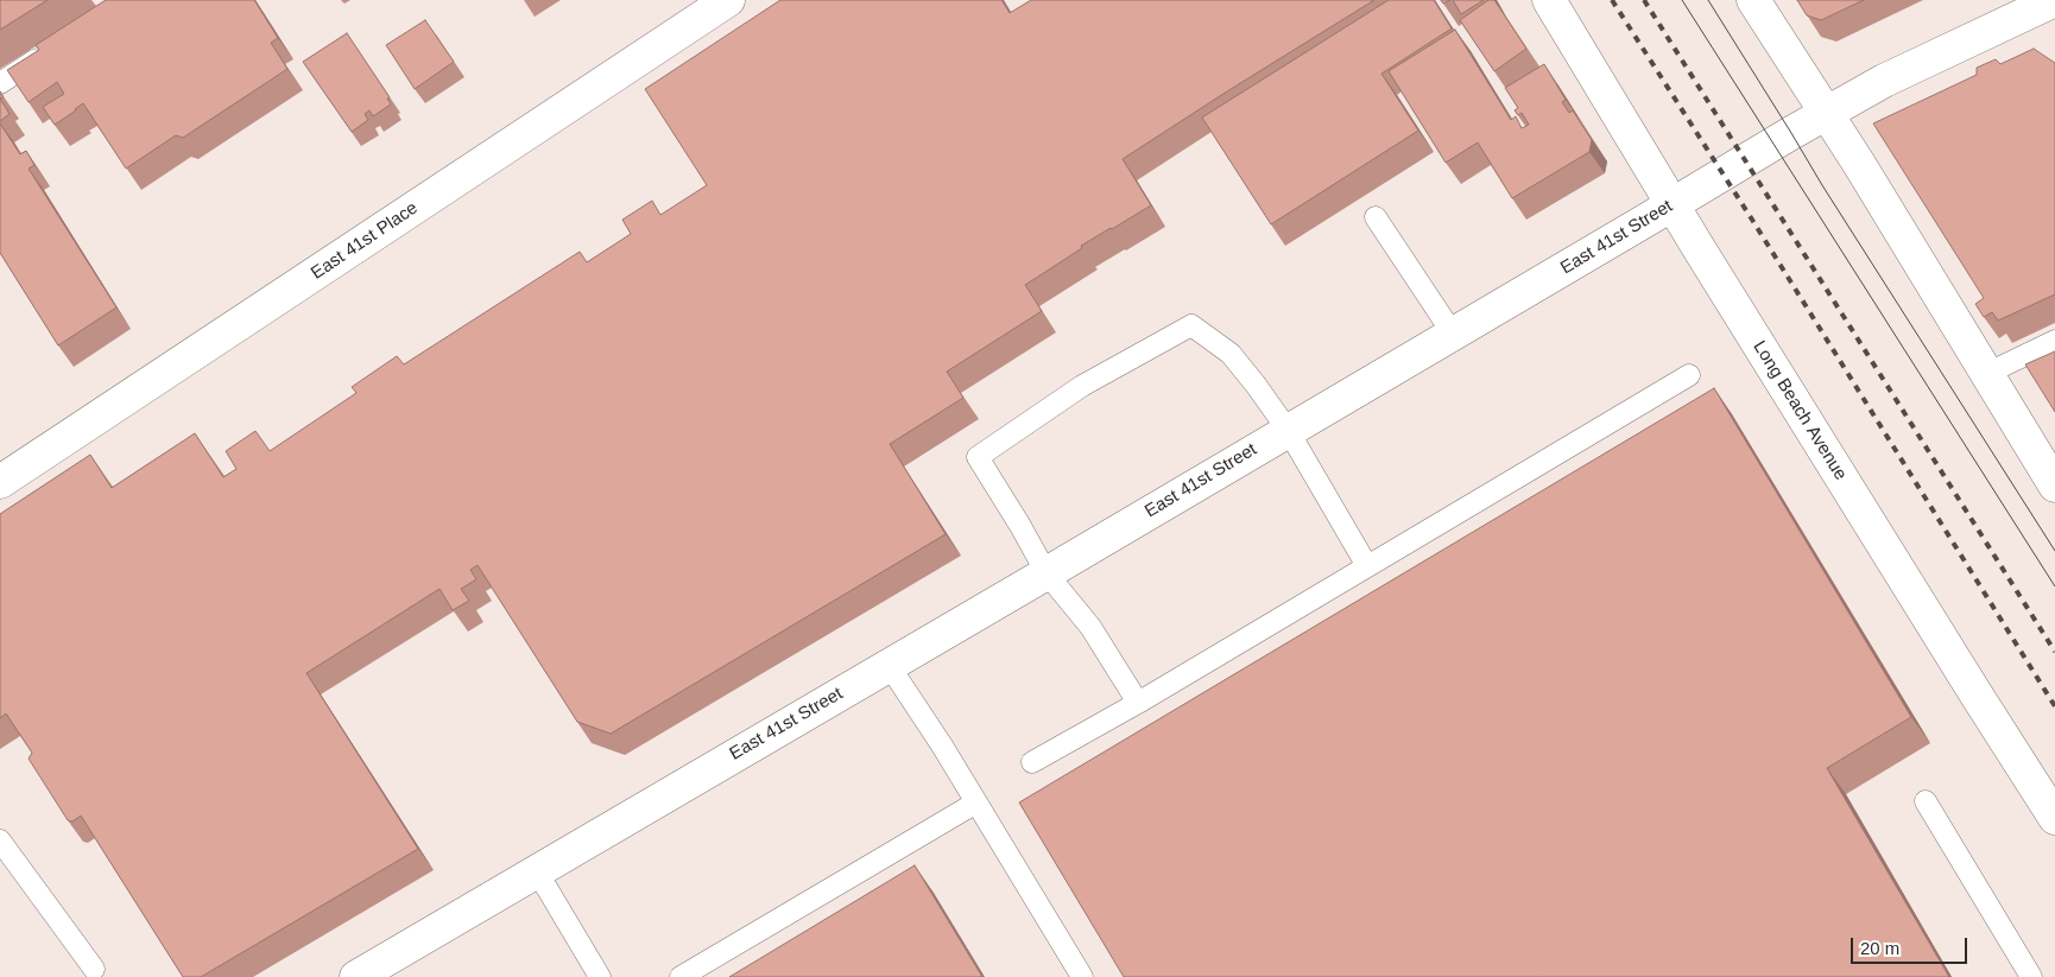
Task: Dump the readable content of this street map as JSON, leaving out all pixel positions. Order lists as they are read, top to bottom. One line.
{"streets":{"street":["East 41st Street","East 41st Place","Long Beach Avenue"]},"crossings":[["East 41st Street","Long Beach Avenue"]],"scale_bar":"20 m"}
